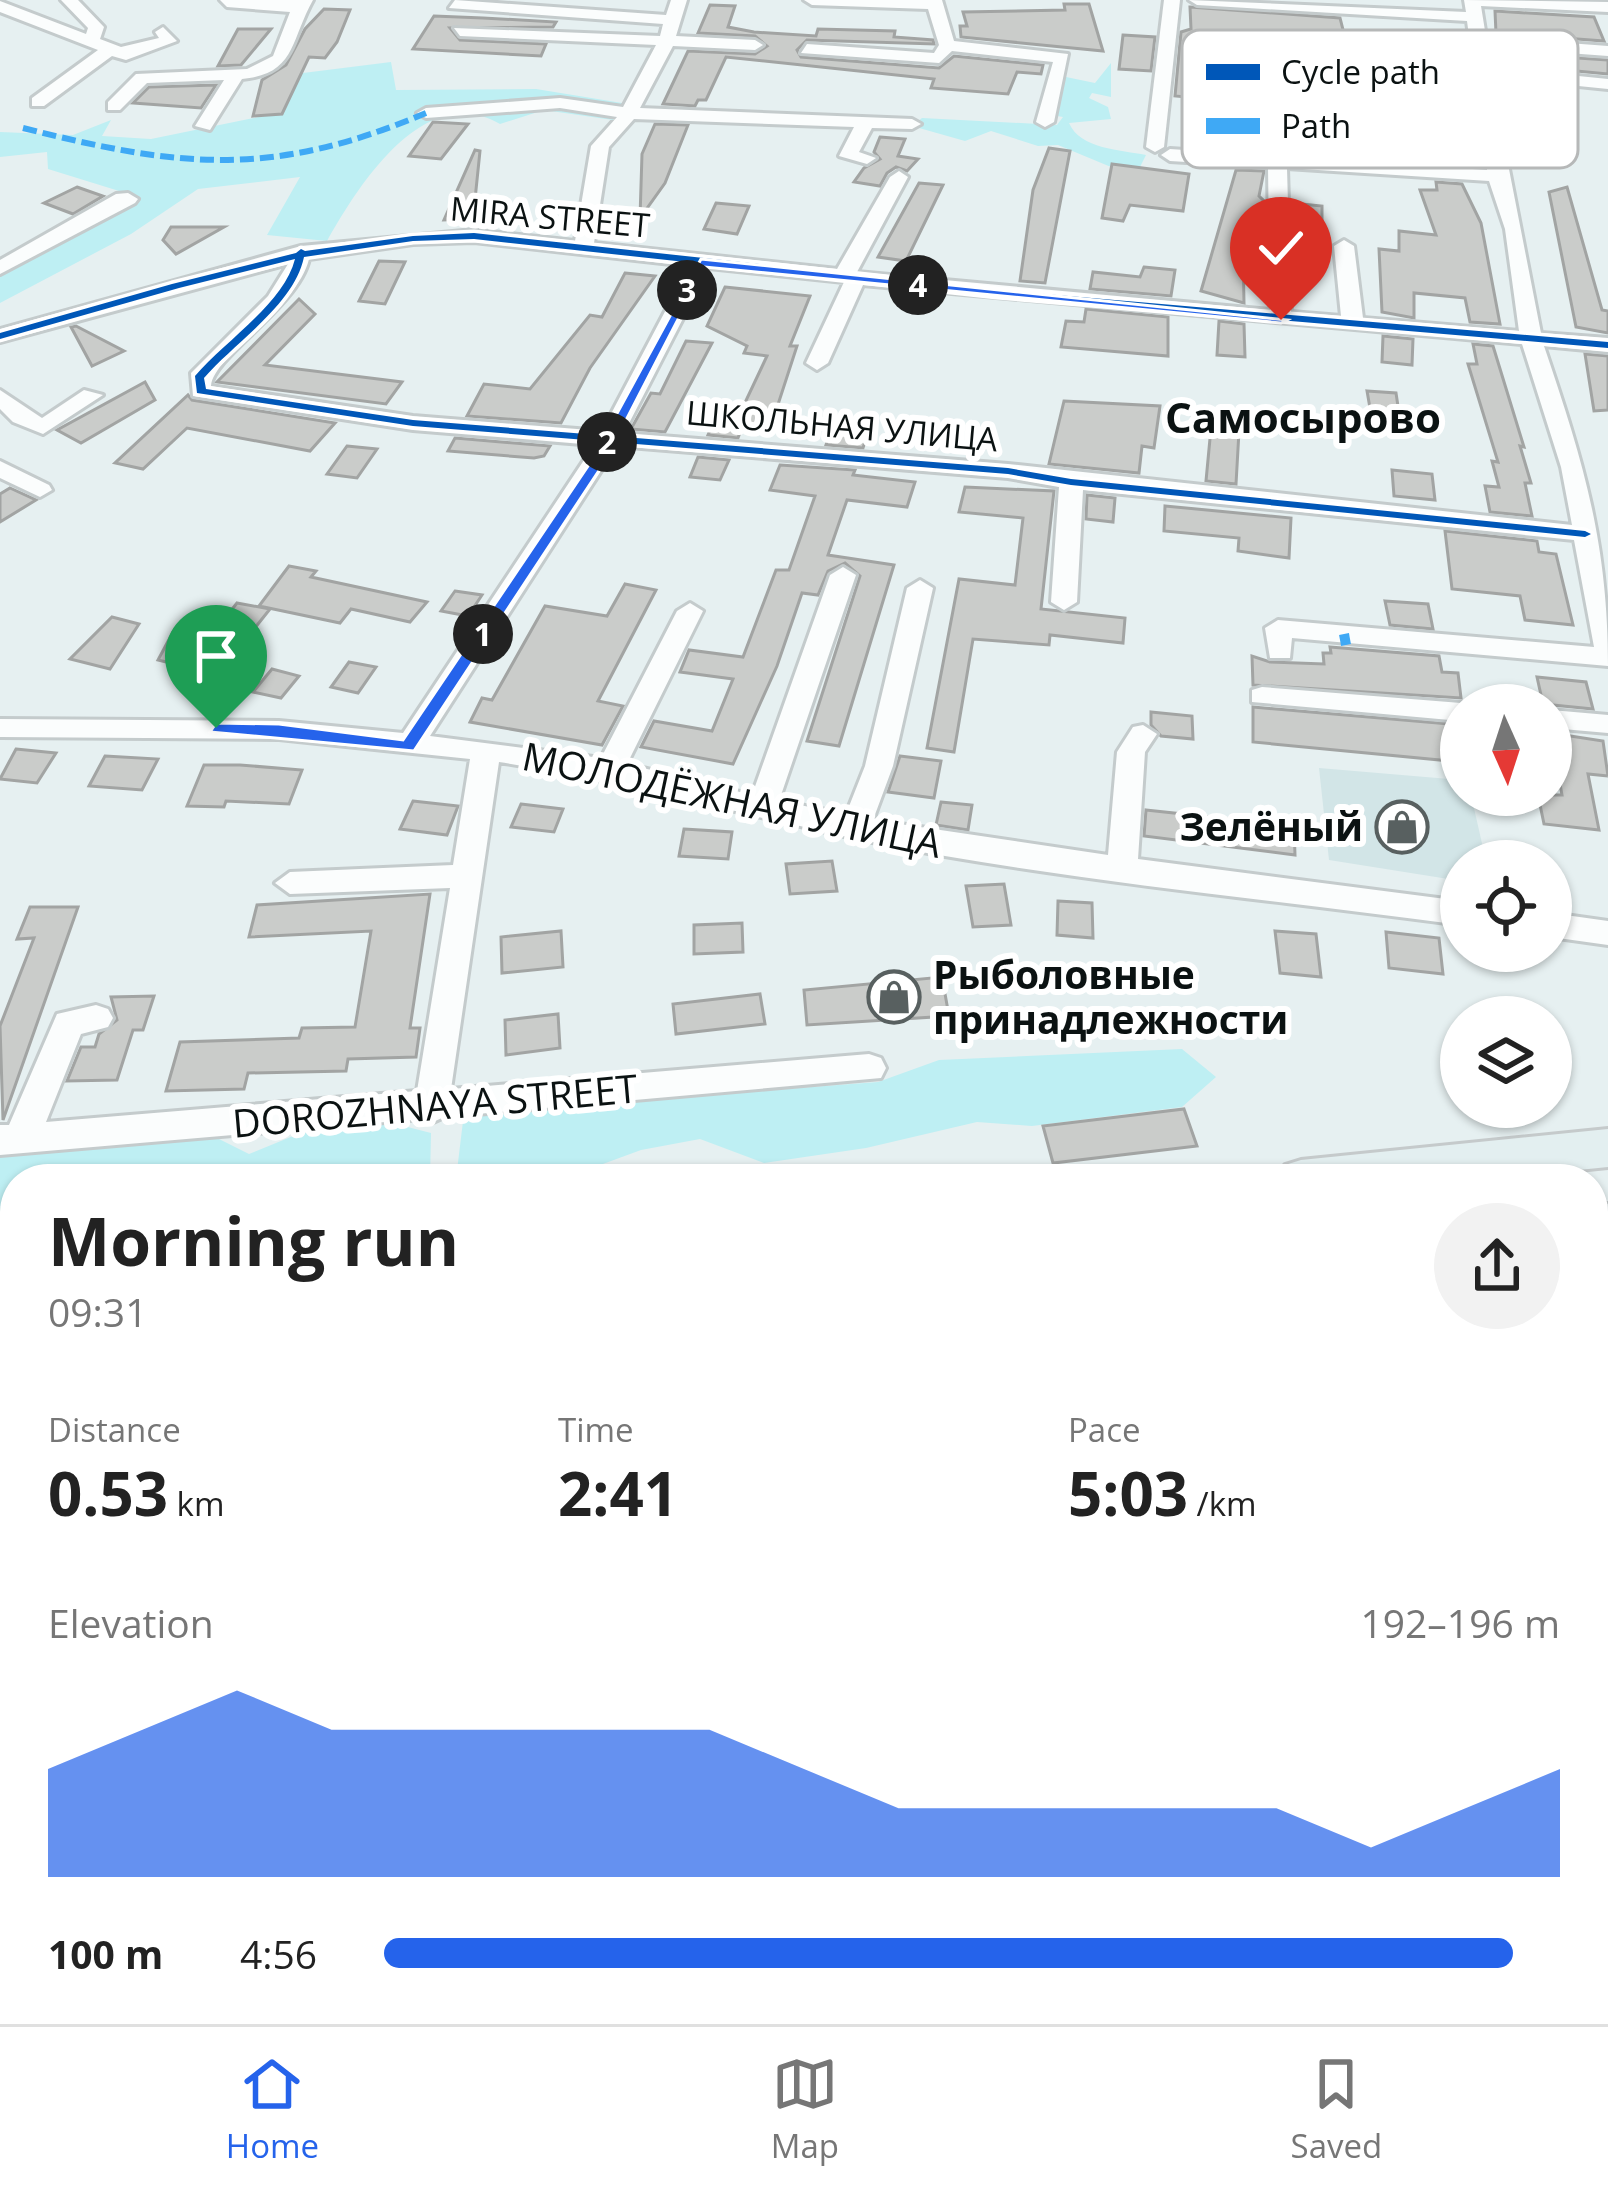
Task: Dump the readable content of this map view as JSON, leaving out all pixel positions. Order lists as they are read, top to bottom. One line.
{"streets":{"street":["MIRA STREET","ШКОЛЬНАЯ УЛИЦА","МОЛОДЁЖНАЯ УЛИЦА","DOROZHNAYA STREET"]},"crossings":[["MIRA STREET","ШКОЛЬНАЯ УЛИЦА"]],"districts":["Самосырово"],"places":{"shop":["Зелёный","Рыболовные принадлежности"]},"legend":["Cycle path","Path"],"north":"bottom","page":{"pins":["4","3","2","1"],"heading":["Morning run","09:31"],"stats":[["Distance","0.53 km"],["Time","2:41"],["Pace","5:03 /km"]],"chart":["Elevation","192–196 m"],"list":[{"name":"100 m","note":"4:56"}],"tabs":["Home","Map","Saved"]}}
